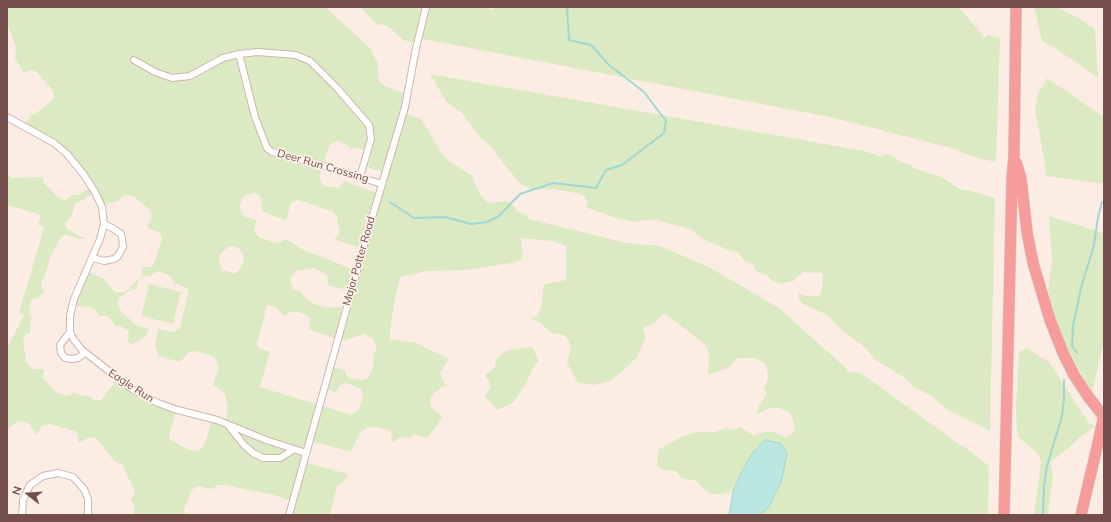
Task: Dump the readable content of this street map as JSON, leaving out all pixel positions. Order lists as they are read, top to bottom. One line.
{"streets":{"street":["Deer Run Crossing","Major Potter Road","Eagle Run"]},"crossings":[["Deer Run Crossing","Major Potter Road"],["Major Potter Road","Eagle Run"]],"north":"left"}
